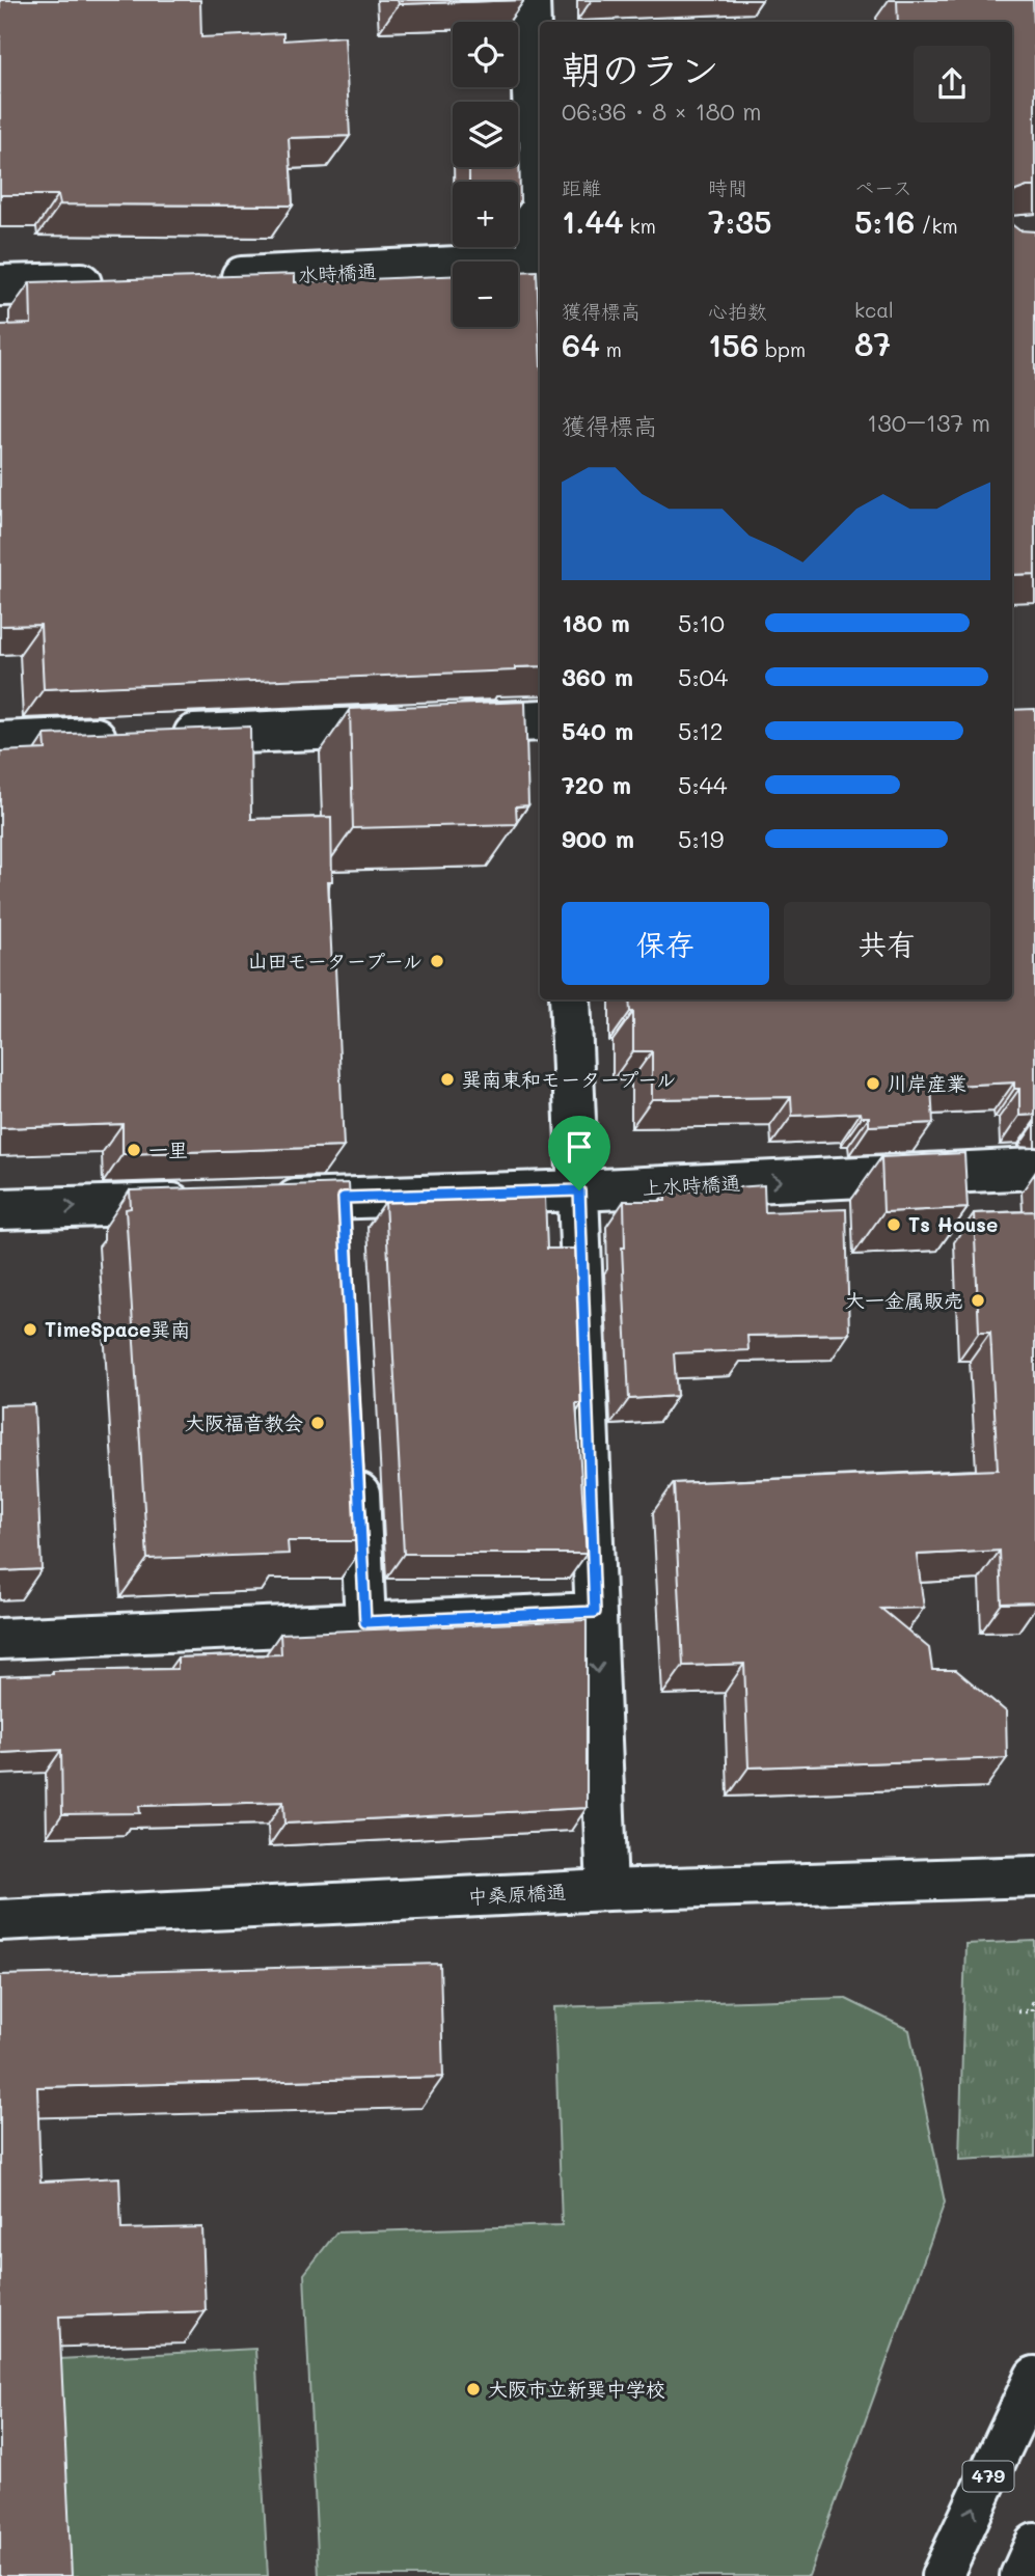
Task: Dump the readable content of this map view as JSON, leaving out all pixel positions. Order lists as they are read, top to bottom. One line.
{"streets":{"main road":["水時橋通","上水時橋通","中桑原橋通","479"]},"one_way":["上水時橋通"],"places":["山田モータープール","巽南東和モータープール","川岸産業","一里","Ts House","大一金属販売","TimeSpace巽南","大阪福音教会","大阪市立新巽中学校"],"page":{"map_buttons":["+","−"],"heading":["朝のラン","06:36 · 8 × 180 m"],"stats":[["距離","1.44 km"],["時間","7:35"],["ペース","5:16 /km"],["獲得標高","64 m"],["心拍数","156 bpm"],["kcal","87"]],"chart":["獲得標高","130–137 m"],"list":[{"name":"180 m","note":"5:10"},{"name":"360 m","note":"5:04"},{"name":"540 m","note":"5:12"},{"name":"720 m","note":"5:44"},{"name":"900 m","note":"5:19"}],"buttons":["保存","共有"]}}
